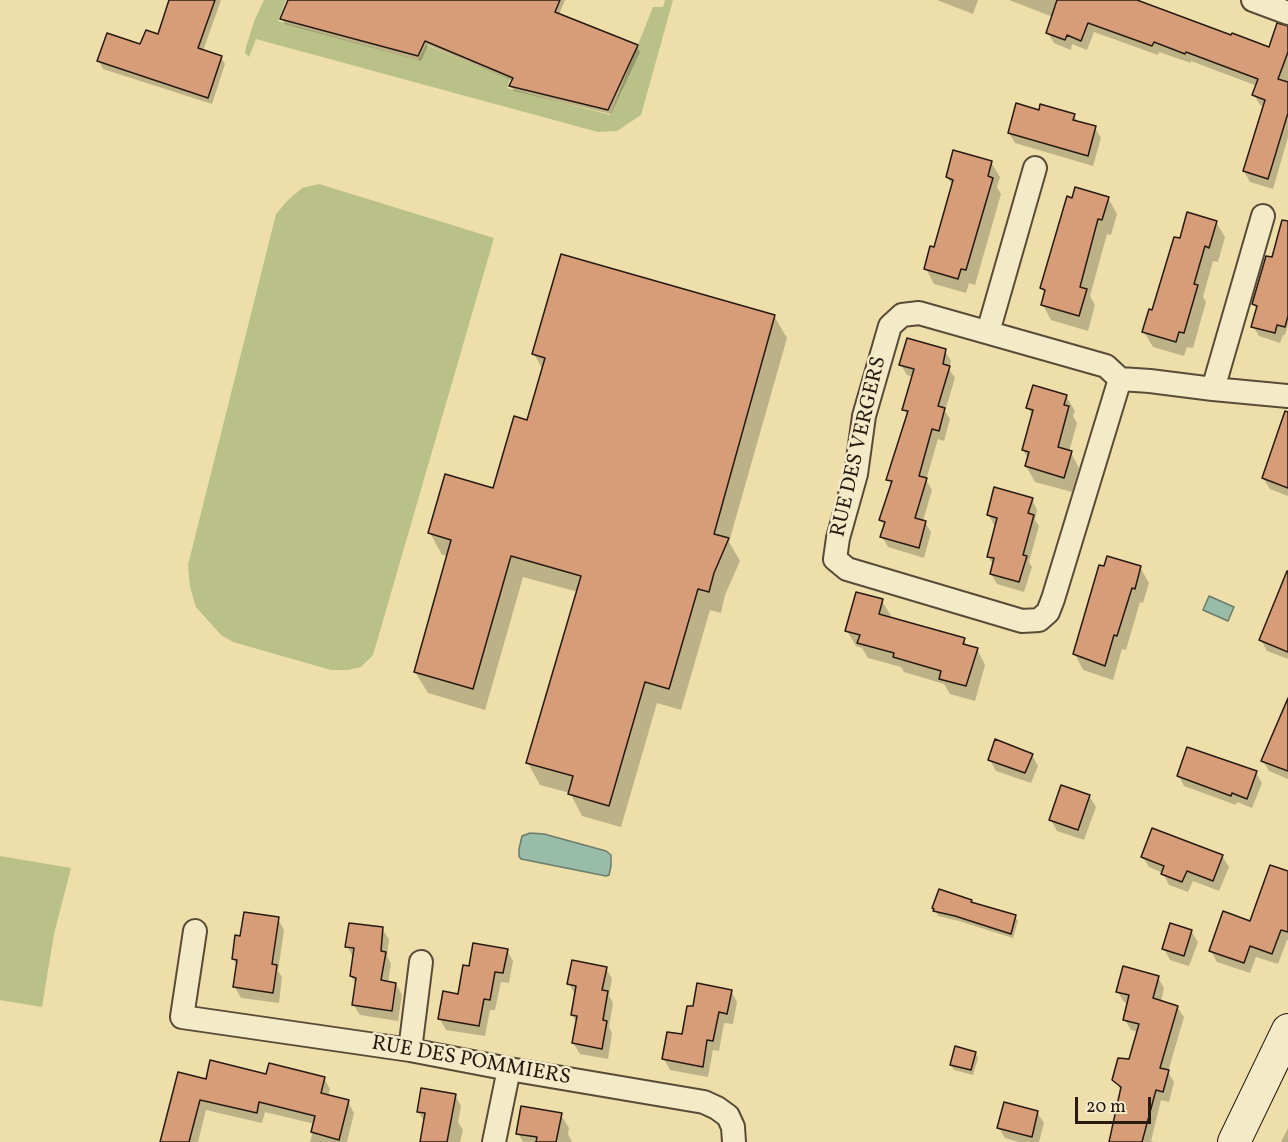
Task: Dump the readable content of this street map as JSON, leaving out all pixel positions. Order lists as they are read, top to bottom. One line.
{"streets":{"street":["RUE DES VERGERS","RUE DES POMMIERS"]},"scale_bar":"20 m"}
